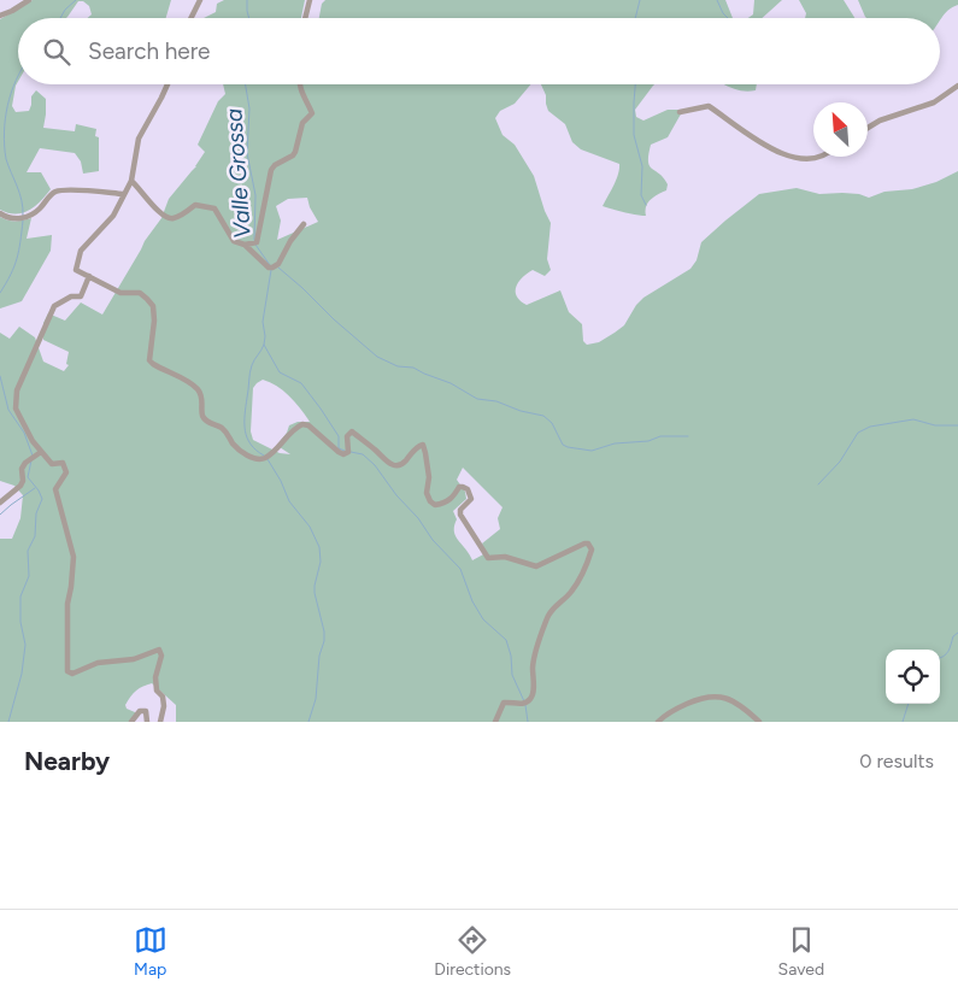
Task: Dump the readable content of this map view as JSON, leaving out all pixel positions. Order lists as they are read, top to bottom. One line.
{"water":["Valle Grossa"],"north":"top left","page":{"search":"Search here","heading":["Nearby","0 results"],"nav":["Map","Directions","Saved"]}}
